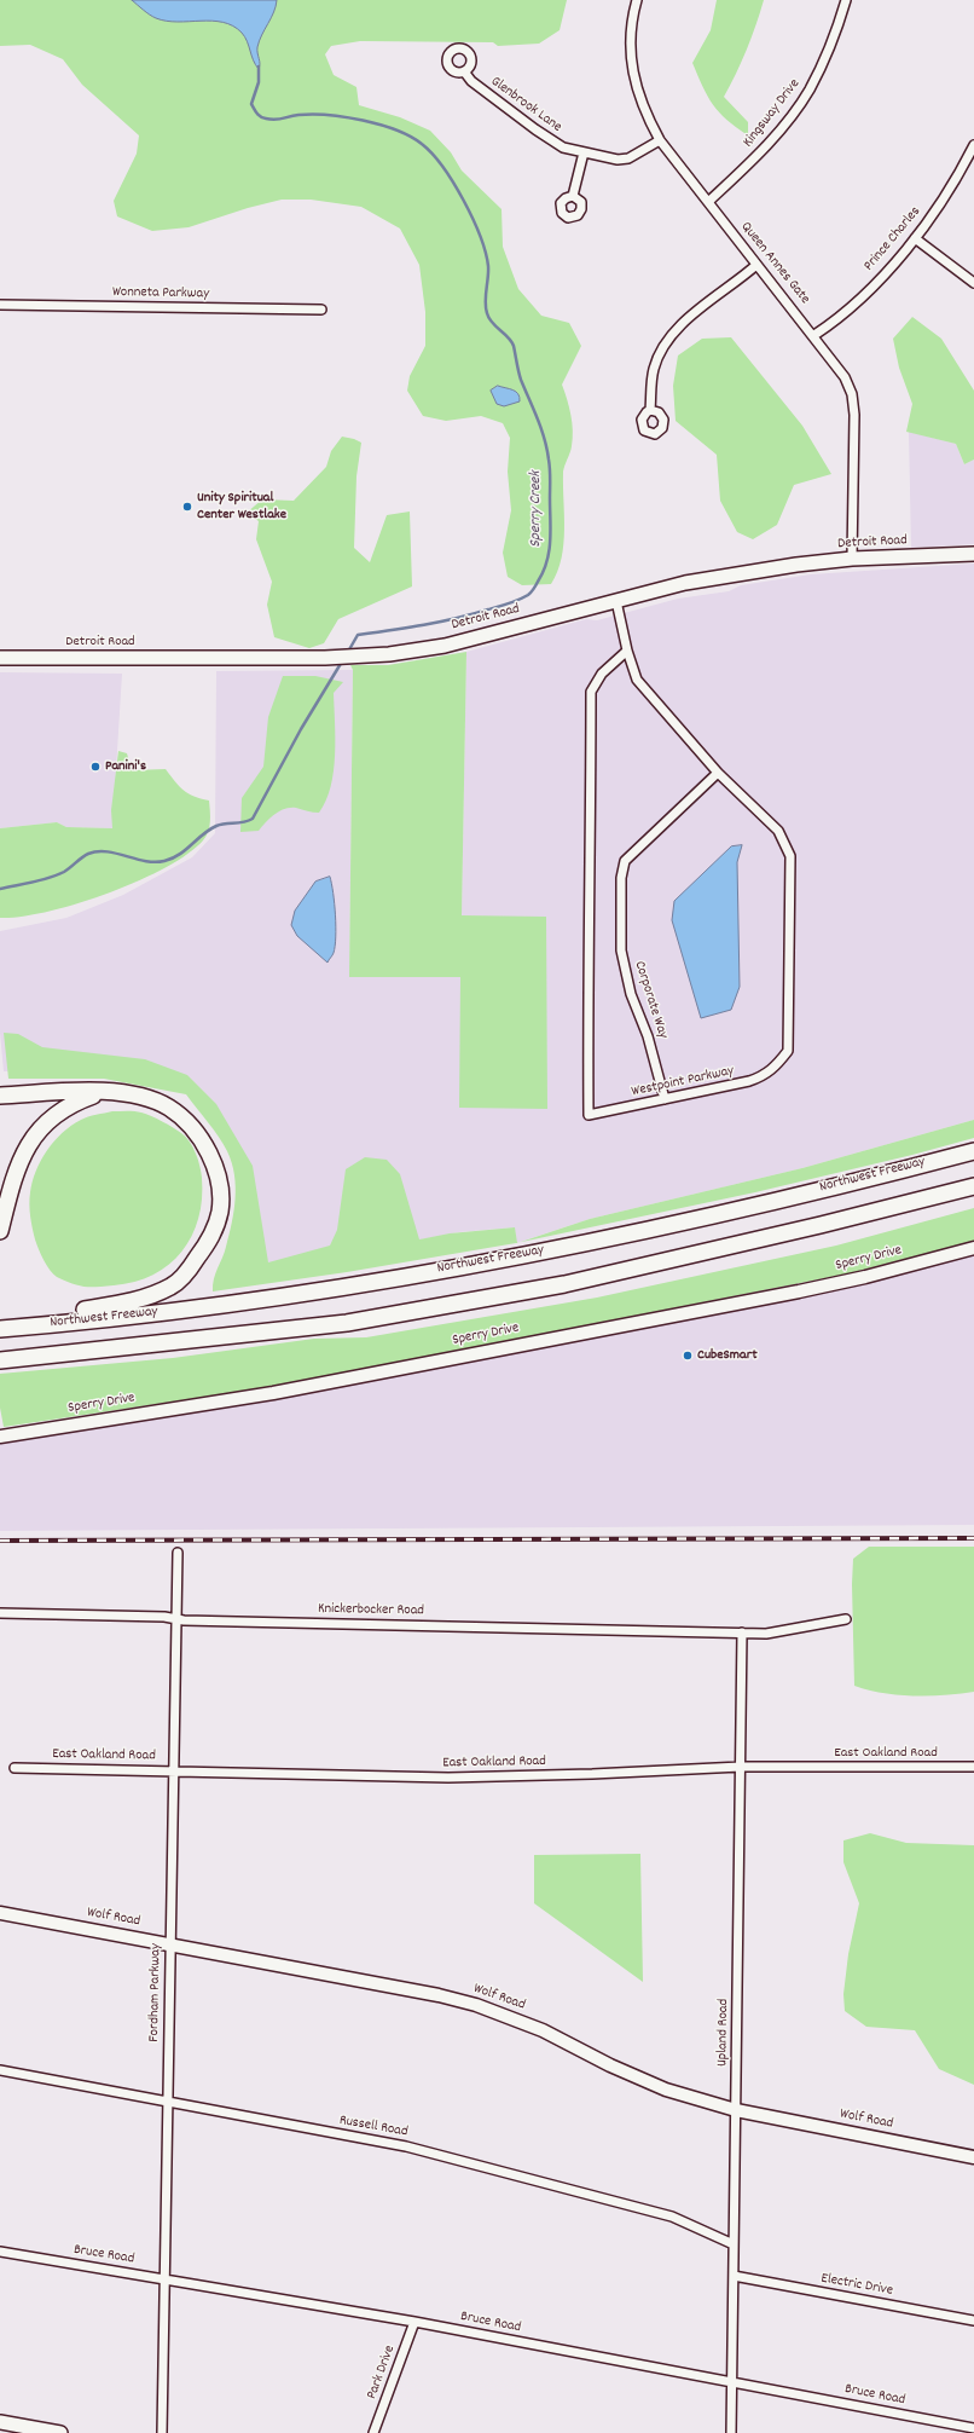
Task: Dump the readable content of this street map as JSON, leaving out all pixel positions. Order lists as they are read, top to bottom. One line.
{"streets":{"highway":["Northwest Freeway"],"main road":["Detroit Road"],"street":["Glenbrook Lane","Kingsway Drive","Prince Charles","Queen Annes Gate","Wonneta Parkway","Corporate Way","Westpoint Parkway","Sperry Drive","Knickerbocker Road","East Oakland Road","Wolf Road","Fordham Parkway","Upland Road","Russell Road","Bruce Road","Electric Drive","Park Drive"]},"crossings":[["Glenbrook Lane","Queen Annes Gate"],["Kingsway Drive","Queen Annes Gate"],["Prince Charles","Queen Annes Gate"],["Queen Annes Gate","Detroit Road"],["Detroit Road","Westpoint Parkway"],["Corporate Way","Westpoint Parkway"],["Knickerbocker Road","Fordham Parkway"],["Knickerbocker Road","Upland Road"],["East Oakland Road","Fordham Parkway"],["East Oakland Road","Upland Road"],["Wolf Road","Fordham Parkway"],["Wolf Road","Upland Road"],["Fordham Parkway","Russell Road"],["Fordham Parkway","Bruce Road"],["Upland Road","Russell Road"],["Upland Road","Bruce Road"],["Upland Road","Electric Drive"],["Bruce Road","Park Drive"]],"water":["Sperry Creek"],"places":["Unity Spiritual Center Westlake","Panini's","CubeSmart"]}
